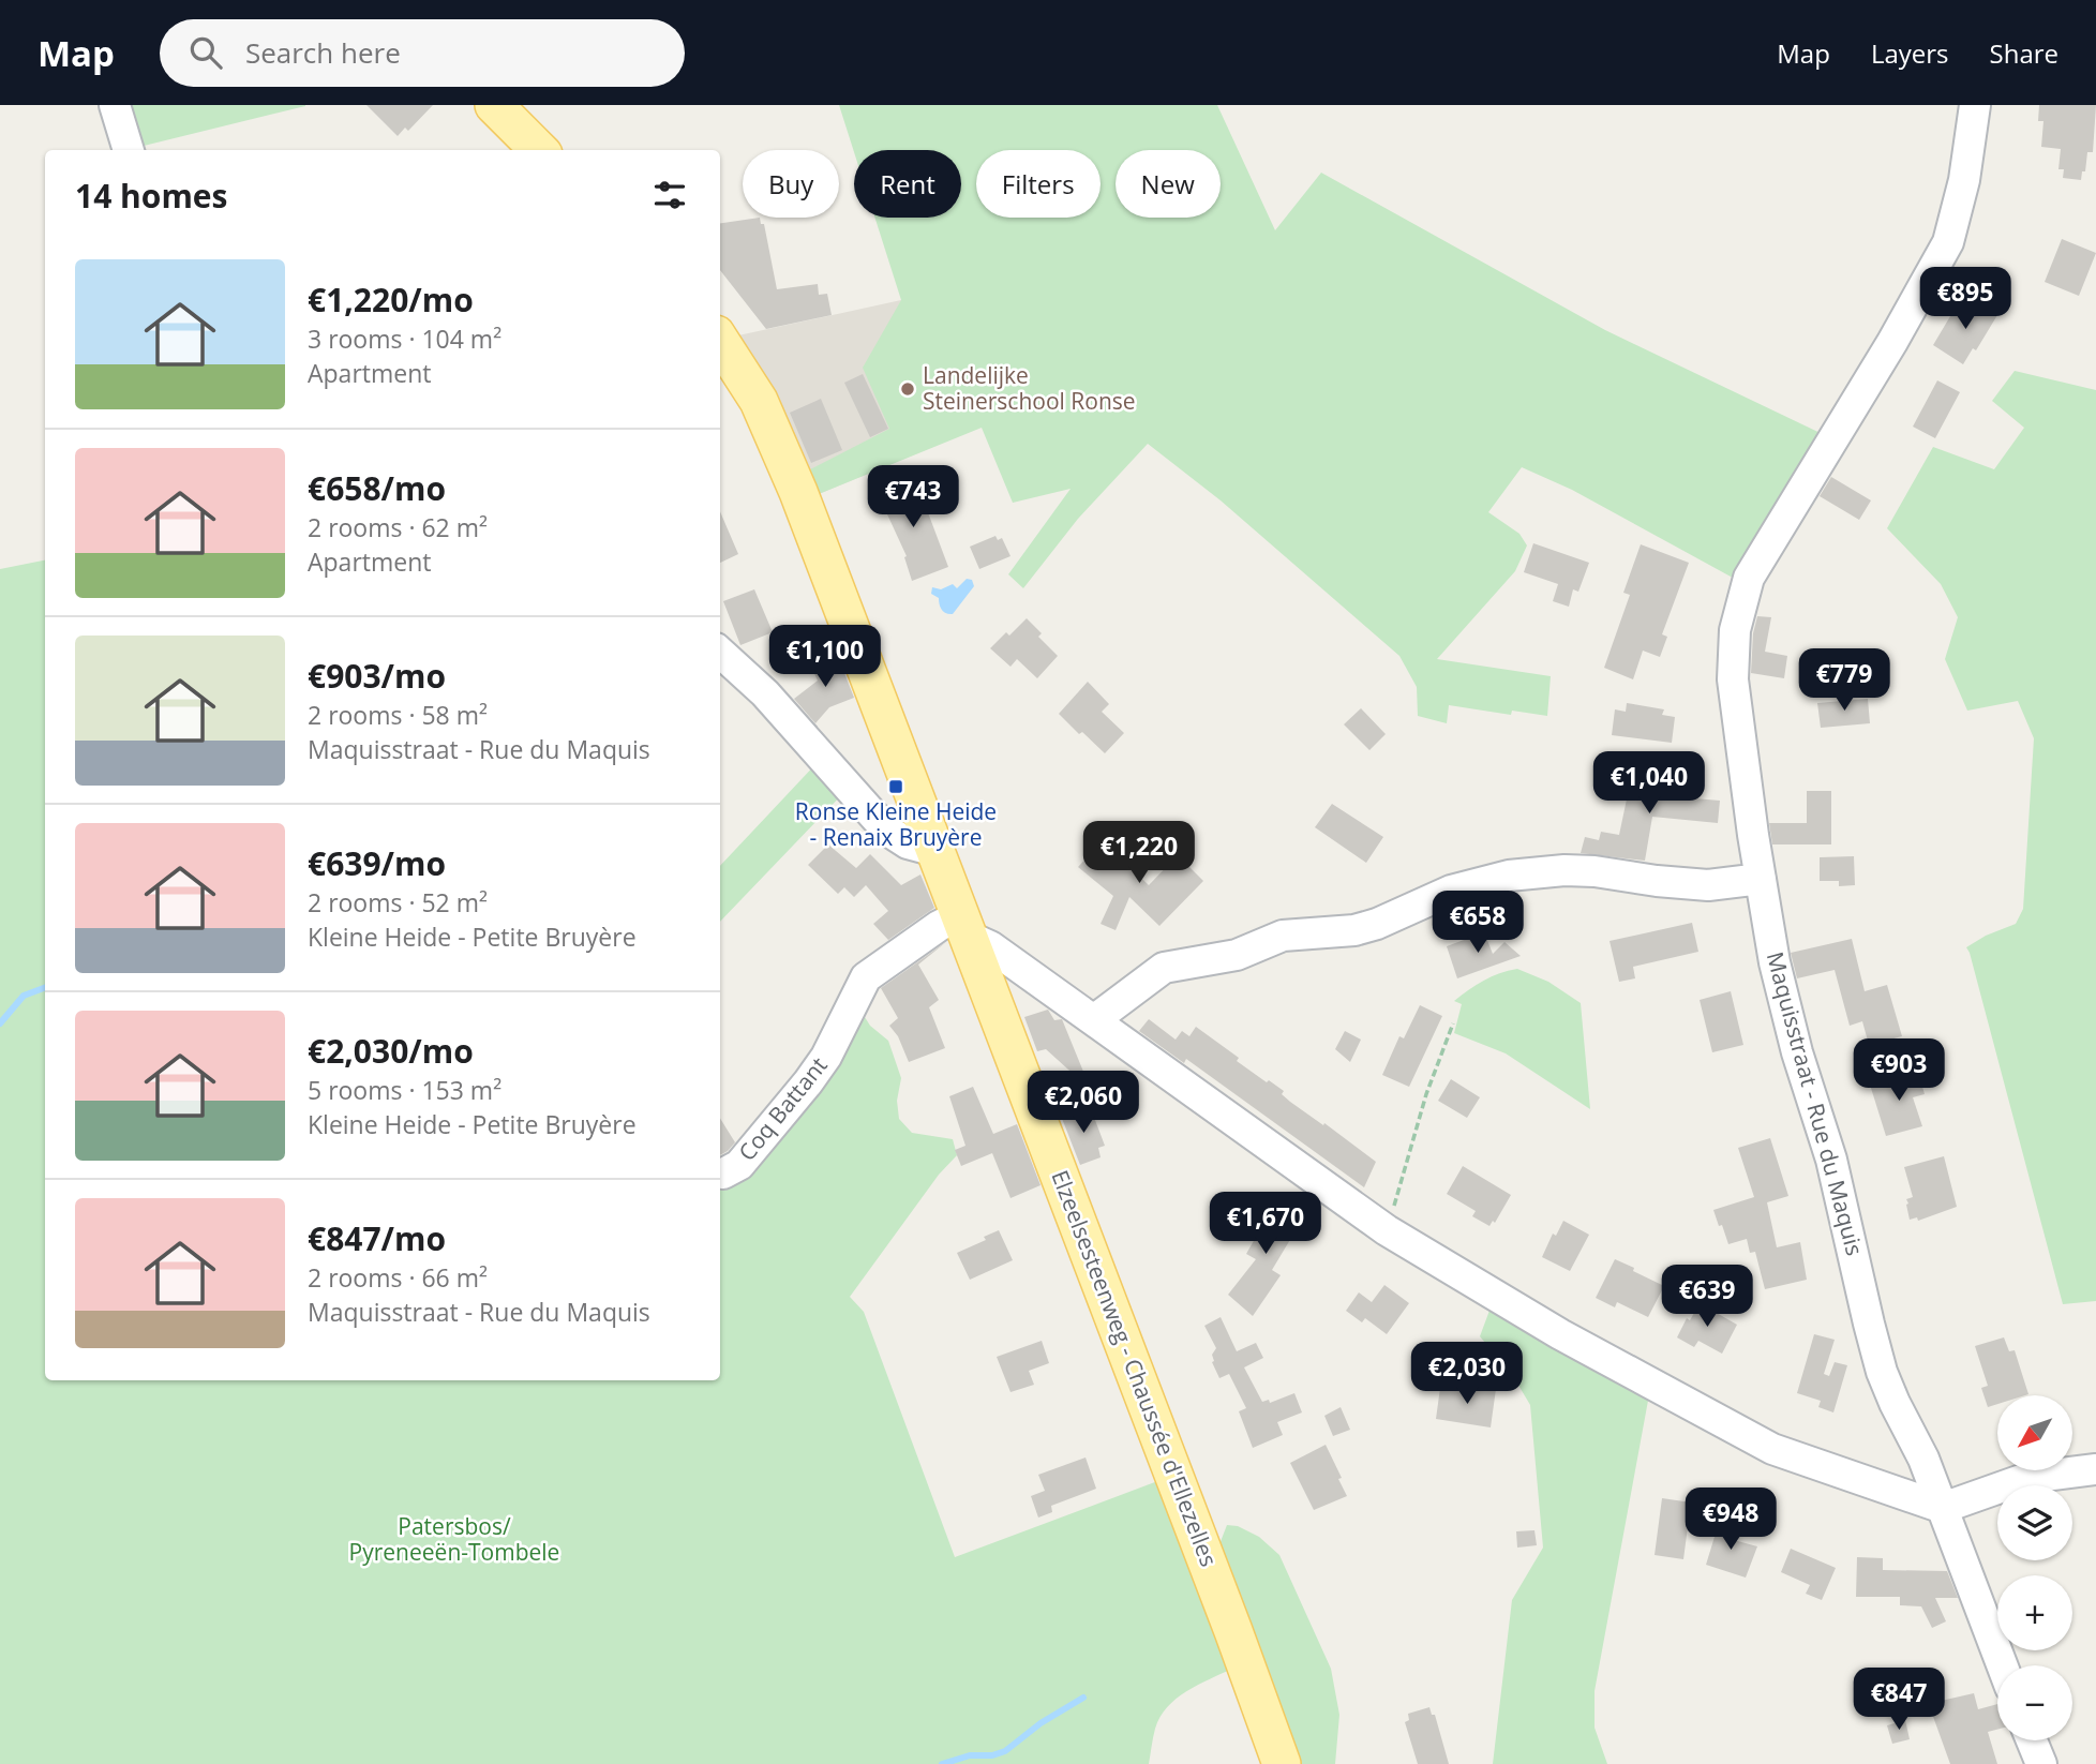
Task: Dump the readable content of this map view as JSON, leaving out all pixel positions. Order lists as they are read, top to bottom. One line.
{"streets":{"main road":["Elzeelsesteenweg - Chaussée d'Ellezelles"],"street":["Maquisstraat - Rue du Maquis","Coq Battant"]},"crossings":[["Coq Battant","Elzeelsesteenweg - Chaussée d'Ellezelles"]],"parks":["Patersbos/ Pyreneeën-Tombele"],"places":{"other":["Landelijke Steinerschool Ronse"],"transit":["Ronse Kleine Heide - Renaix Bruyère"]},"north":"bottom left","page":{"header":"Map","search":"Search here","nav":["Map","Layers","Share"],"chip":["Buy","Rent","Filters","New"],"heading":"14 homes","list":[{"name":"€1,220/mo","note":"3 rooms · 104 m² · Apartment"},{"name":"€658/mo","note":"2 rooms · 62 m² · Apartment"},{"name":"€903/mo","note":"2 rooms · 58 m² · Maquisstraat - Rue du Maquis"},{"name":"€639/mo","note":"2 rooms · 52 m² · Kleine Heide - Petite Bruyère"},{"name":"€2,030/mo","note":"5 rooms · 153 m² · Kleine Heide - Petite Bruyère"},{"name":"€847/mo","note":"2 rooms · 66 m² · Maquisstraat - Rue du Maquis"}],"price":["€895","€743","€1,100","€779","€1,040","€1,220","€658","€903","€2,060","€1,670","€639","€2,030","€948","€847"],"map_buttons":["+","−"]}}
